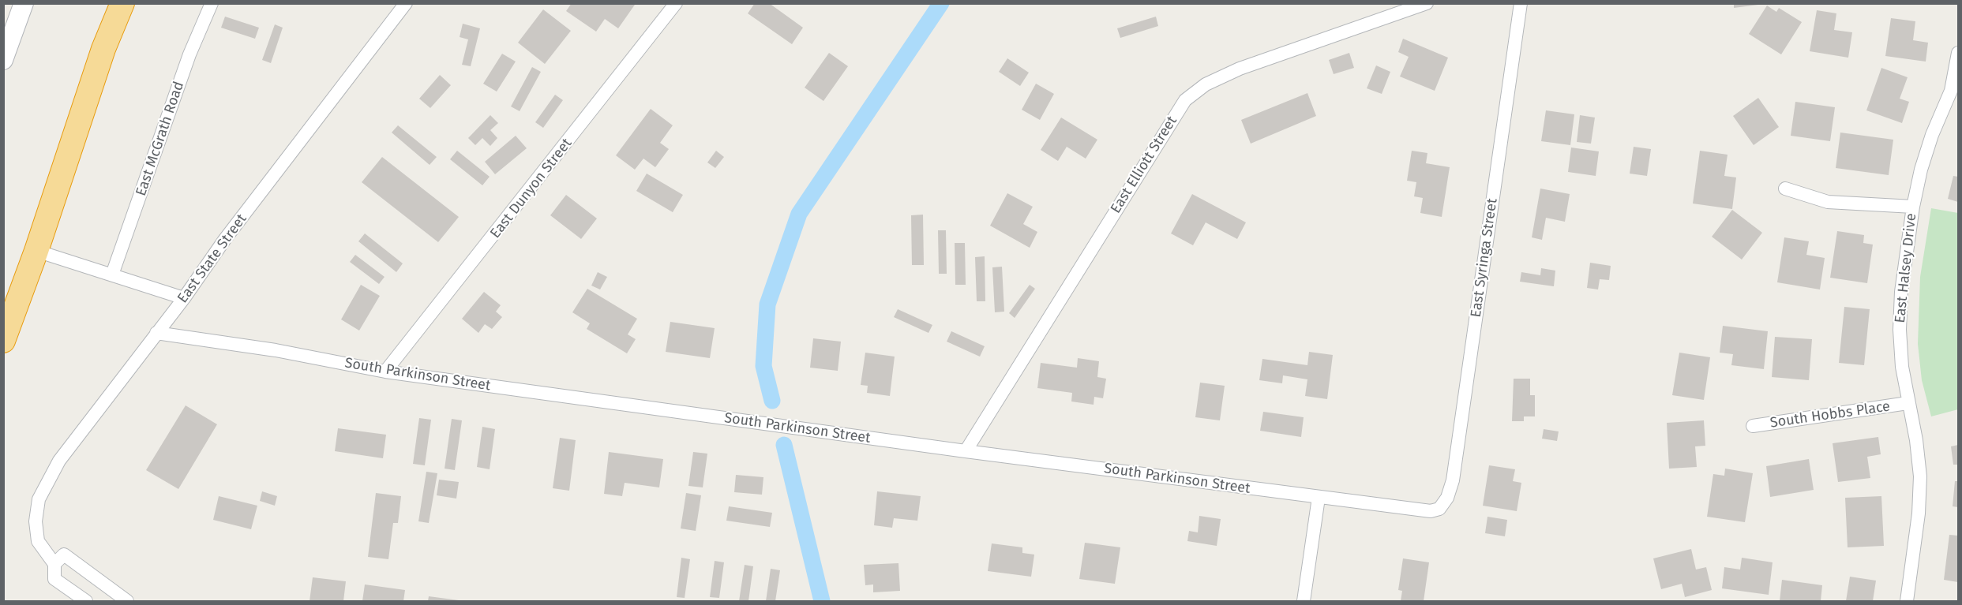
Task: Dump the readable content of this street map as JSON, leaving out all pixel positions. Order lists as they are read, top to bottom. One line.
{"streets":{"street":["East McGrath Road","East Elliott Street","East Dunyon Street","East Syringa Street","East State Street","East Halsey Drive","South Parkinson Street","South Hobbs Place"]},"crossings":[["East Elliott Street","South Parkinson Street"],["East Dunyon Street","South Parkinson Street"],["East Syringa Street","South Parkinson Street"],["East State Street","South Parkinson Street"],["East Halsey Drive","South Hobbs Place"]]}
